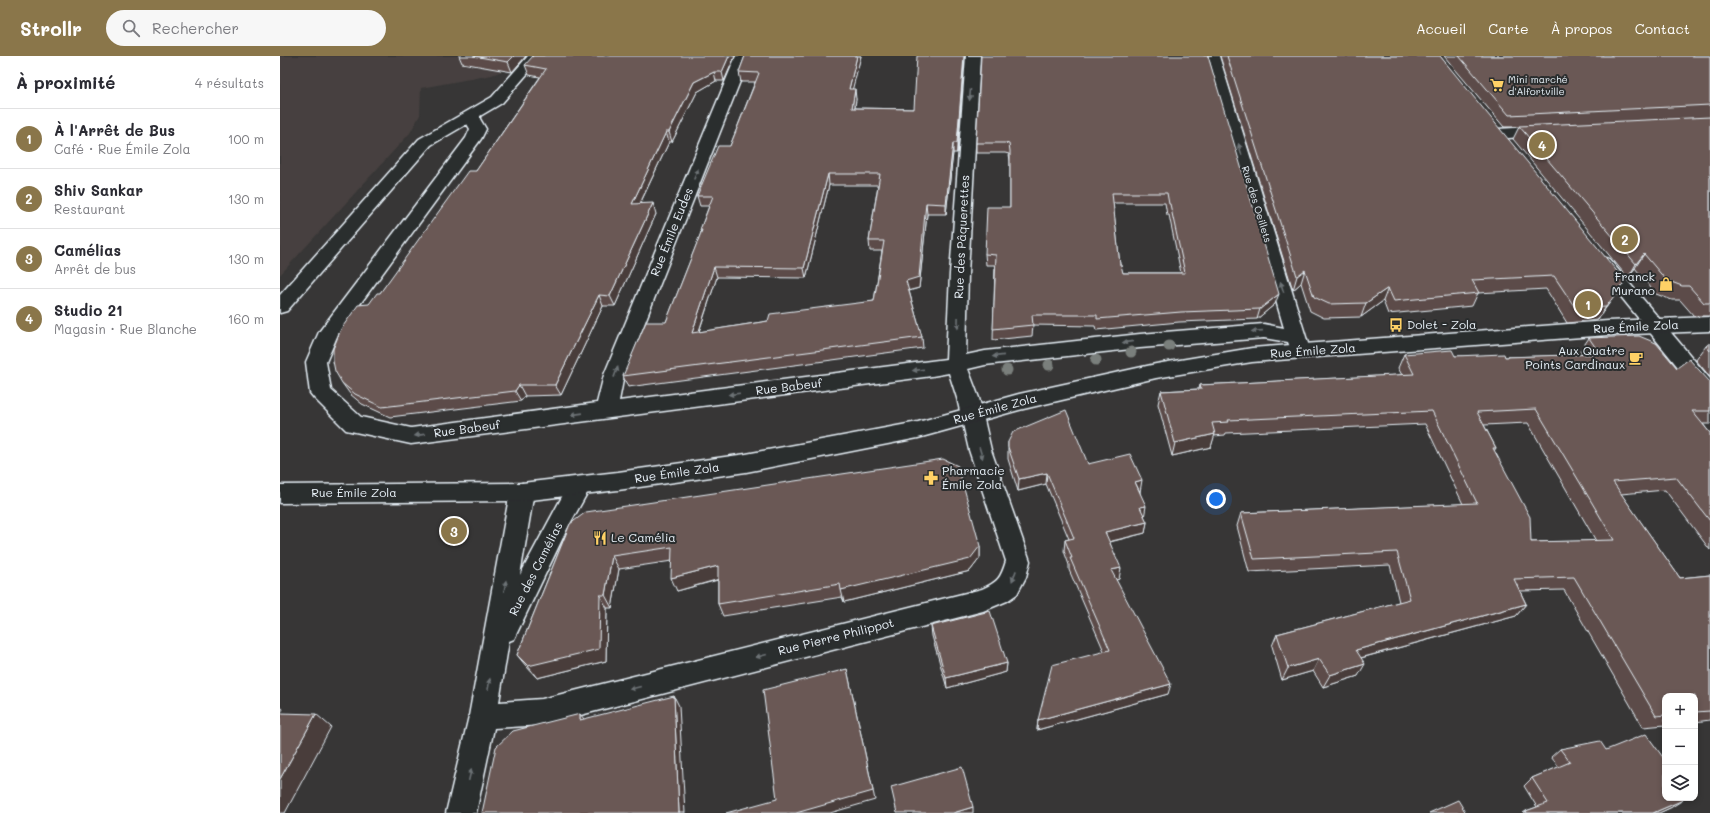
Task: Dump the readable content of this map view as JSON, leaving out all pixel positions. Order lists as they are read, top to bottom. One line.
{"streets":{"street":["Rue des Oeillets","Rue Émile Eudes","Rue des Pâquerettes","Rue Émile Zola","Rue Babeuf","Rue des Camélias","Rue Pierre Philippot"]},"crossings":[["Rue des Oeillets","Rue Émile Zola"],["Rue Émile Eudes","Rue Babeuf"],["Rue des Pâquerettes","Rue Émile Zola"],["Rue des Pâquerettes","Rue Babeuf"],["Rue des Pâquerettes","Rue Pierre Philippot"],["Rue Émile Zola","Rue Babeuf"],["Rue Émile Zola","Rue des Camélias"],["Rue Émile Zola","Rue Pierre Philippot"],["Rue des Camélias","Rue Pierre Philippot"]],"one_way":["Rue des Oeillets","Rue Émile Eudes","Rue des Pâquerettes"],"places":{"supermarket":["Mini marché d'Alfortville"],"shop":["Franck Murano"],"bus stop":["Dolet - Zola"],"cafe":["Aux Quatre Points Cardinaux"],"pharmacy":["Pharmacie Émile Zola"],"restaurant":["Le Camélia"]},"page":{"header":"Strollr","search":"Rechercher","nav":["Accueil","Carte","À propos","Contact"],"heading":["À proximité","4 résultats"],"list":[{"mark":"1","name":"À l'Arrêt de Bus","note":"Café · Rue Émile Zola","value":"100 m"},{"mark":"2","name":"Shiv Sankar","note":"Restaurant","value":"130 m"},{"mark":"3","name":"Camélias","note":"Arrêt de bus","value":"130 m"},{"mark":"4","name":"Studio 21","note":"Magasin · Rue Blanche","value":"160 m"}],"pins":["4","2","1","3"],"map_buttons":["+","−"]}}
